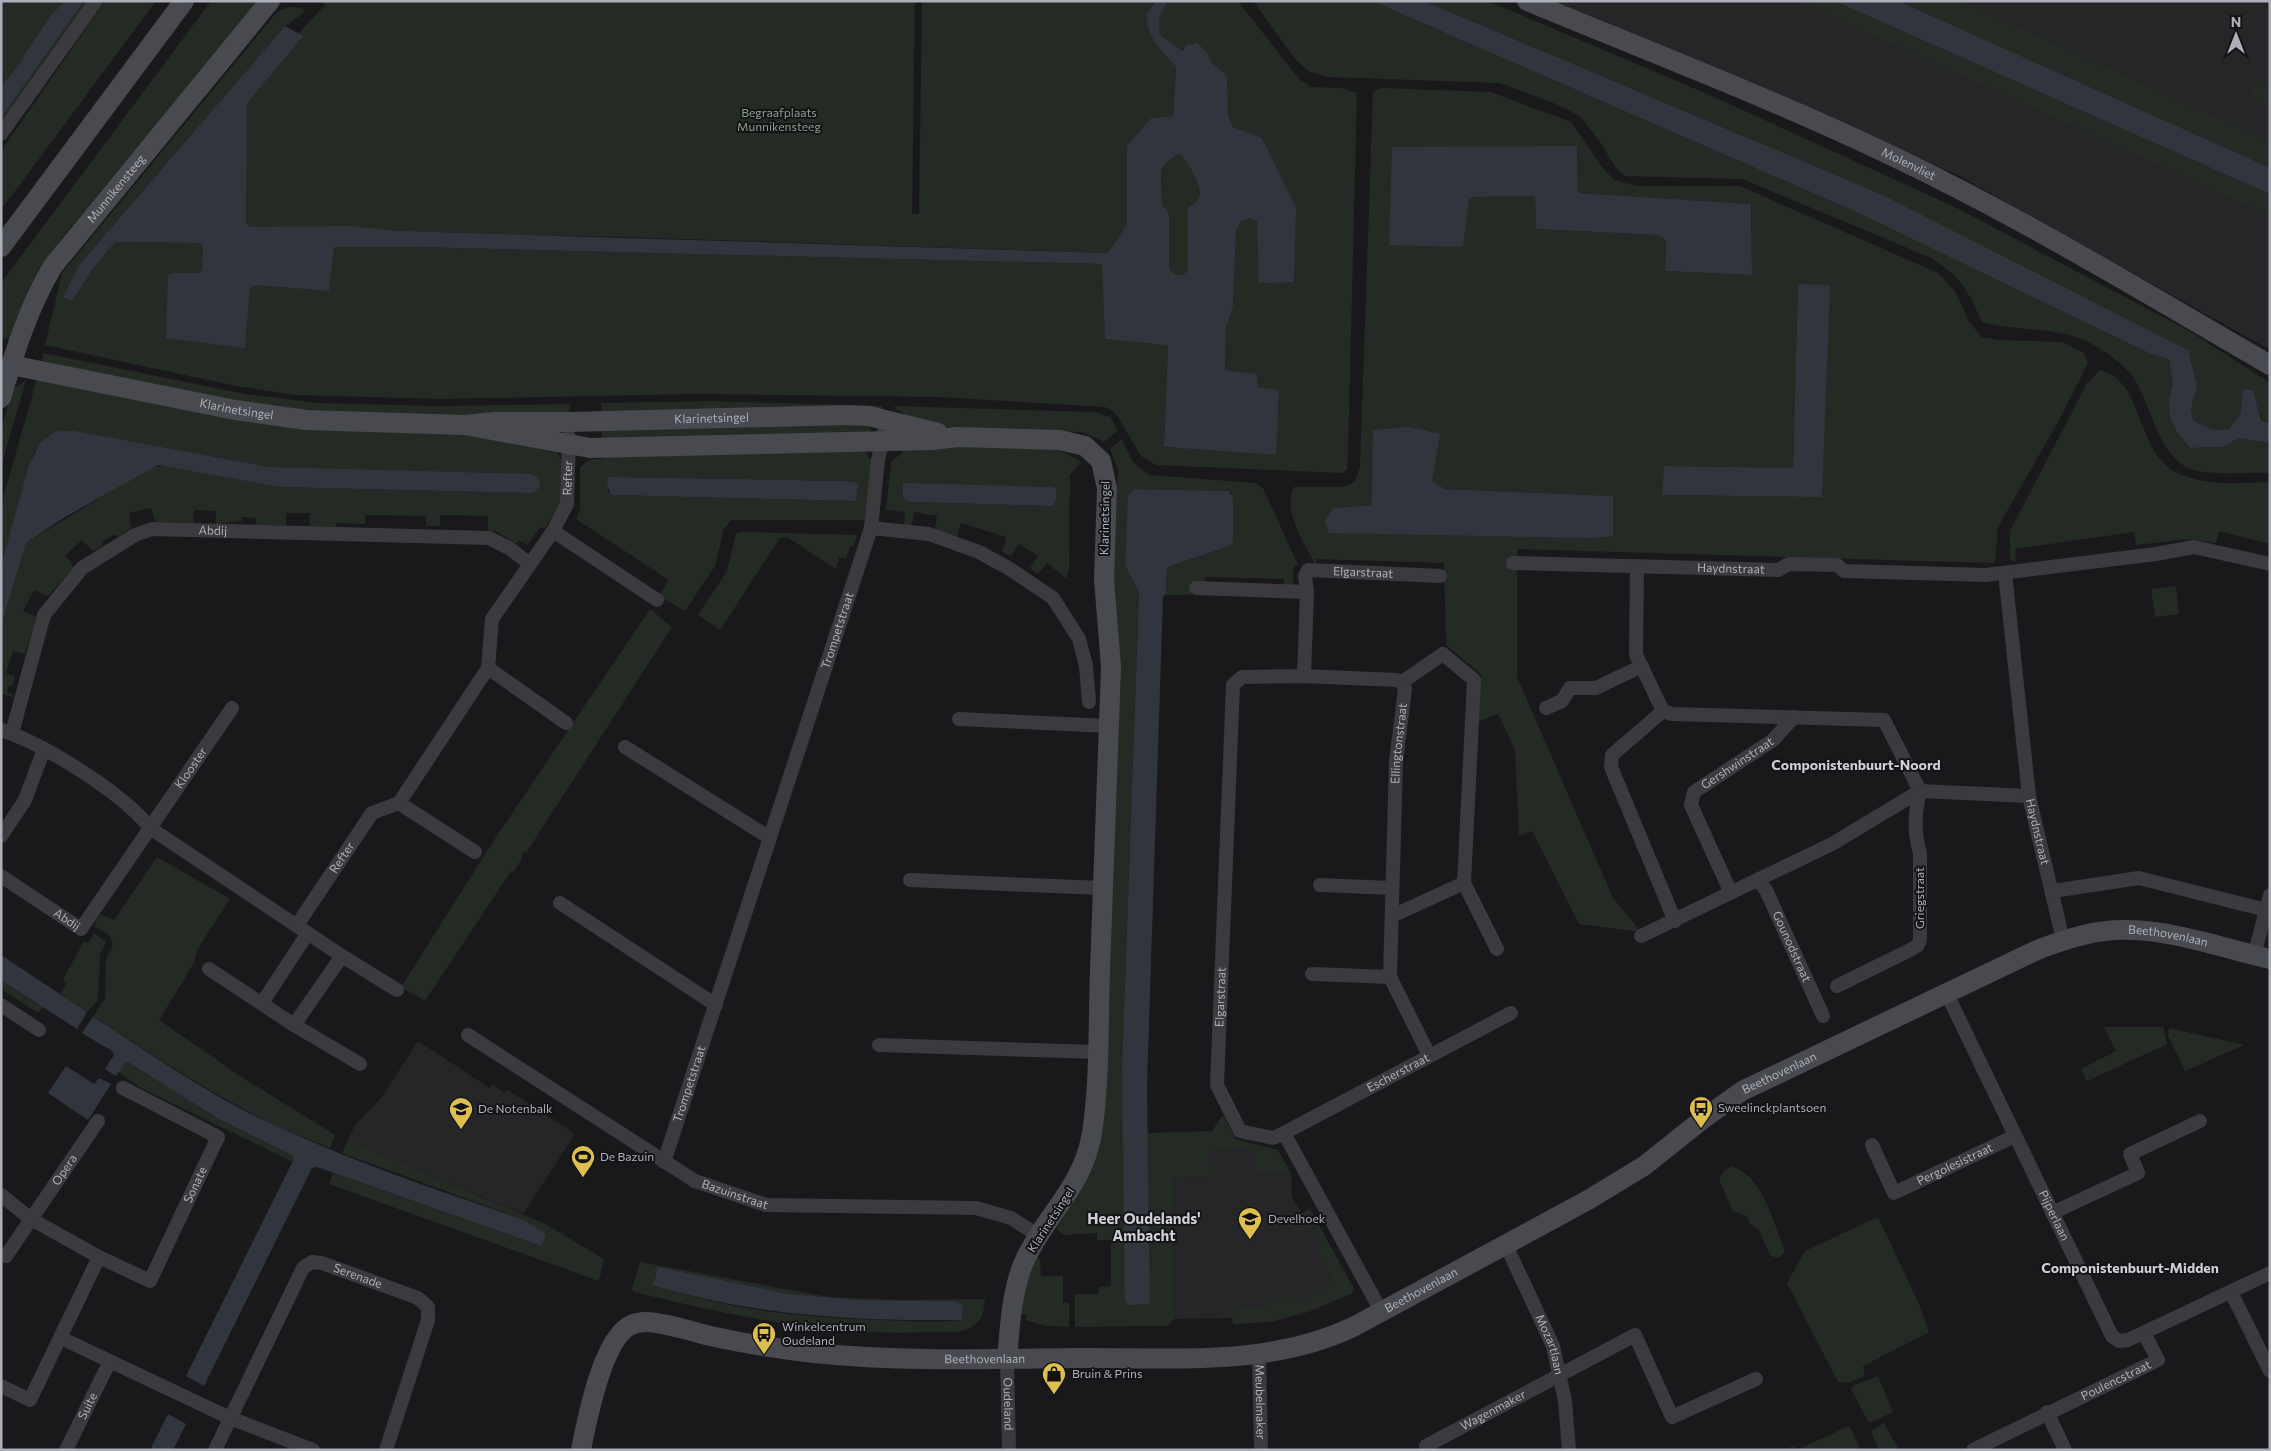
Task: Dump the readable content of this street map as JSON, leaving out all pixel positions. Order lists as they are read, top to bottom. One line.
{"streets":{"street":["Molenvliet","Munnikensteeg","Klarinetsingel","Refter","Abdij","Haydnstraat","Elgarstraat","Trompetstraat","Ellingtonstraat","Gershwinstraat","Klooster","Griegstraat","Beethovenlaan","Gounodstraat","Escherstraat","Pergolesistraat","Opera","Sonate","Bazuinstraat","Pijperlaan","Serenade","Mozartlaan","Poulencstraat","Meubelmaker","Oudeland","Suite","Wagenmaker"]},"crossings":[["Munnikensteeg","Klarinetsingel"],["Klarinetsingel","Refter"],["Klarinetsingel","Trompetstraat"],["Klarinetsingel","Beethovenlaan"],["Klarinetsingel","Bazuinstraat"],["Klarinetsingel","Oudeland"],["Refter","Abdij"],["Abdij","Klooster"],["Haydnstraat","Beethovenlaan"],["Elgarstraat","Ellingtonstraat"],["Elgarstraat","Escherstraat"],["Trompetstraat","Bazuinstraat"],["Ellingtonstraat","Escherstraat"],["Gershwinstraat","Griegstraat"],["Beethovenlaan","Pijperlaan"],["Beethovenlaan","Mozartlaan"],["Beethovenlaan","Meubelmaker"],["Beethovenlaan","Oudeland"],["Pergolesistraat","Pijperlaan"],["Opera","Sonate"],["Pijperlaan","Poulencstraat"],["Mozartlaan","Wagenmaker"]],"districts":["Componistenbuurt-Noord","Heer Oudelands' Ambacht","Componistenbuurt-Midden"],"parks":["Begraafplaats Munnikensteeg"],"places":{"bus stop":["Sweelinckplantsoen","Winkelcentrum Oudeland"],"school or university":["De Notenbalk","Develhoek"],"sports":["De Bazuin"],"shop":["Bruin & Prins"]},"north":"top"}
